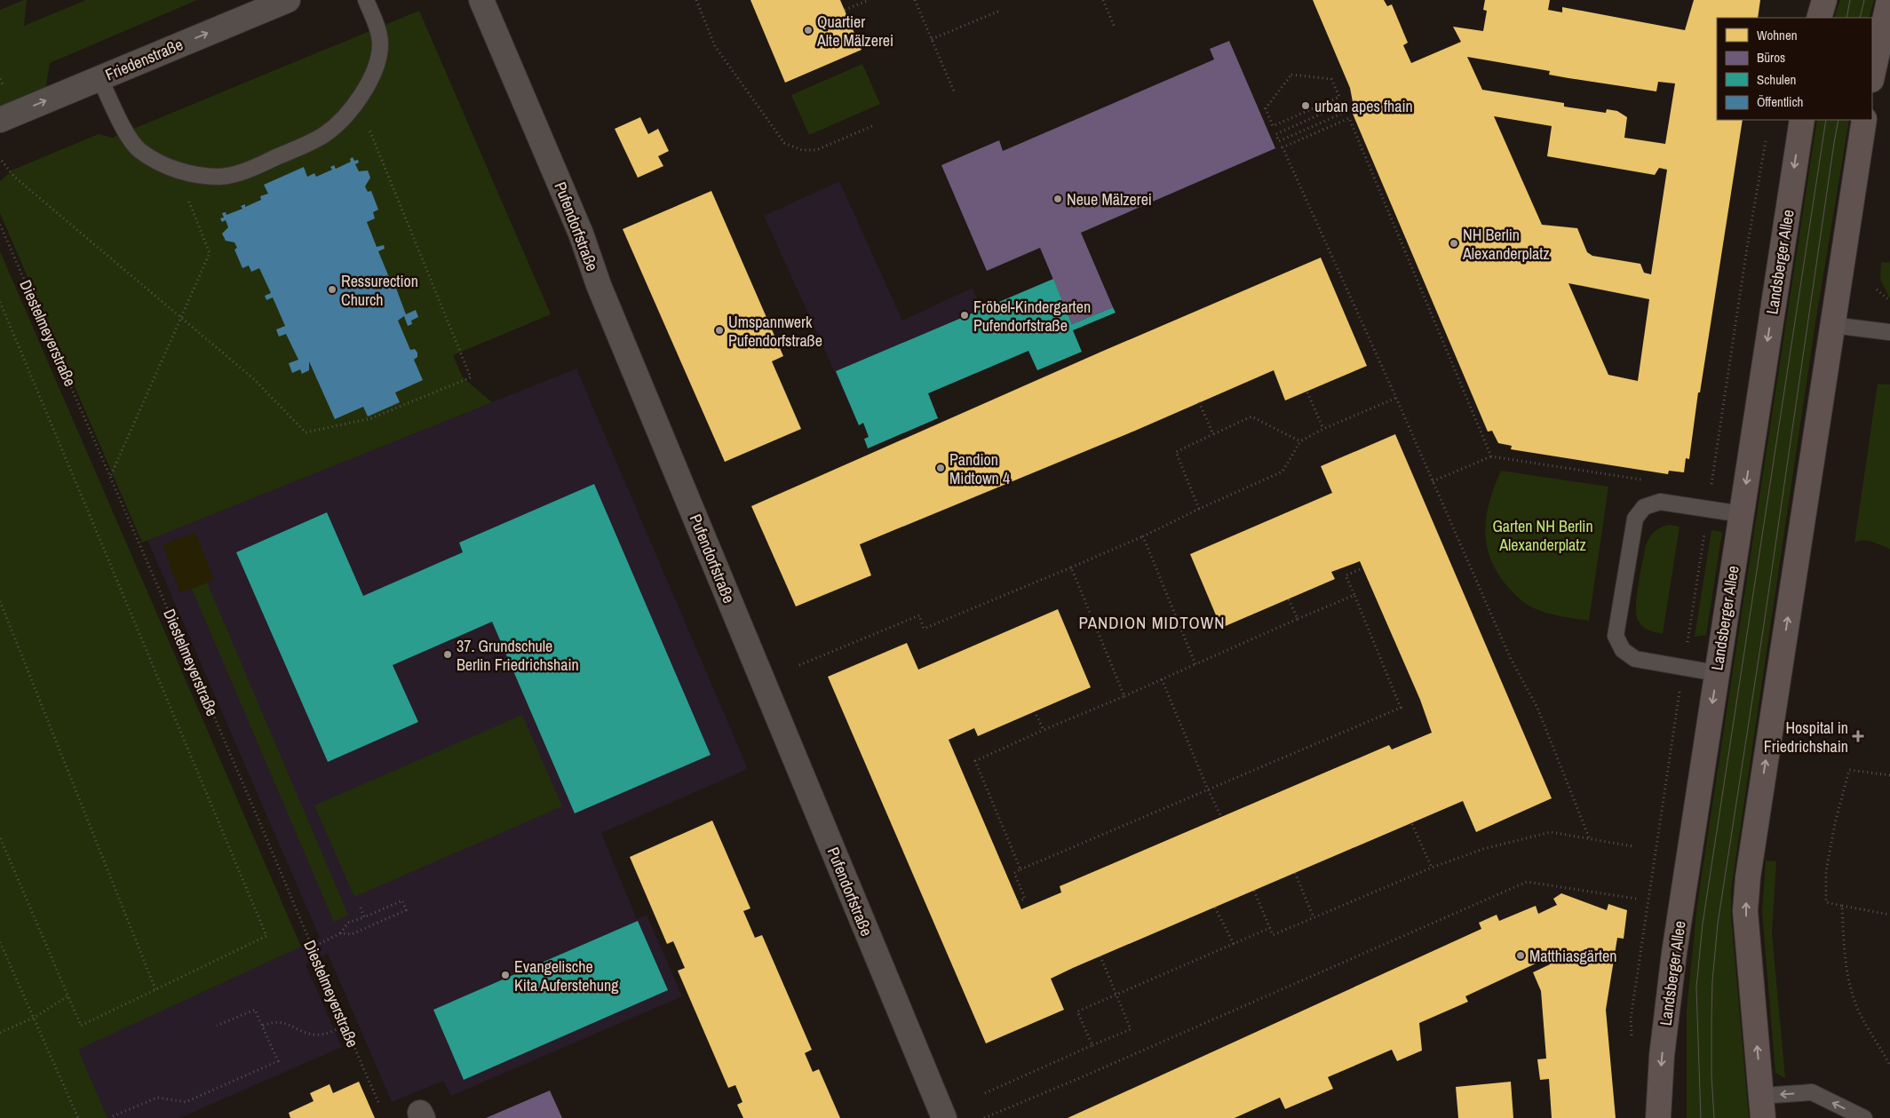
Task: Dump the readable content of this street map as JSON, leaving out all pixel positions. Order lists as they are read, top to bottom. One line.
{"streets":{"main road":["Landsberger Allee"],"street":["Friedenstraße","Pufendorfstraße"],"path":["Diestelmeyerstraße"]},"one_way":["Friedenstraße"],"districts":["PANDION MIDTOWN"],"parks":["Garten NH Berlin Alexanderplatz"],"places":{"other":["Quartier Alte Mälzerei","urban apes fhain","Neue Mälzerei","NH Berlin Alexanderplatz","Ressurection Church","Fröbel-Kindergarten Pufendorfstraße","Umspannwerk Pufendorfstraße","Pandion Midtown 4","37. Grundschule Berlin Friedrichshain","Matthiasgärten","Evangelische Kita Auferstehung"],"health":["Hospital in Friedrichshain"]},"legend":["Wohnen","Büros","Schulen","Öffentlich"]}
